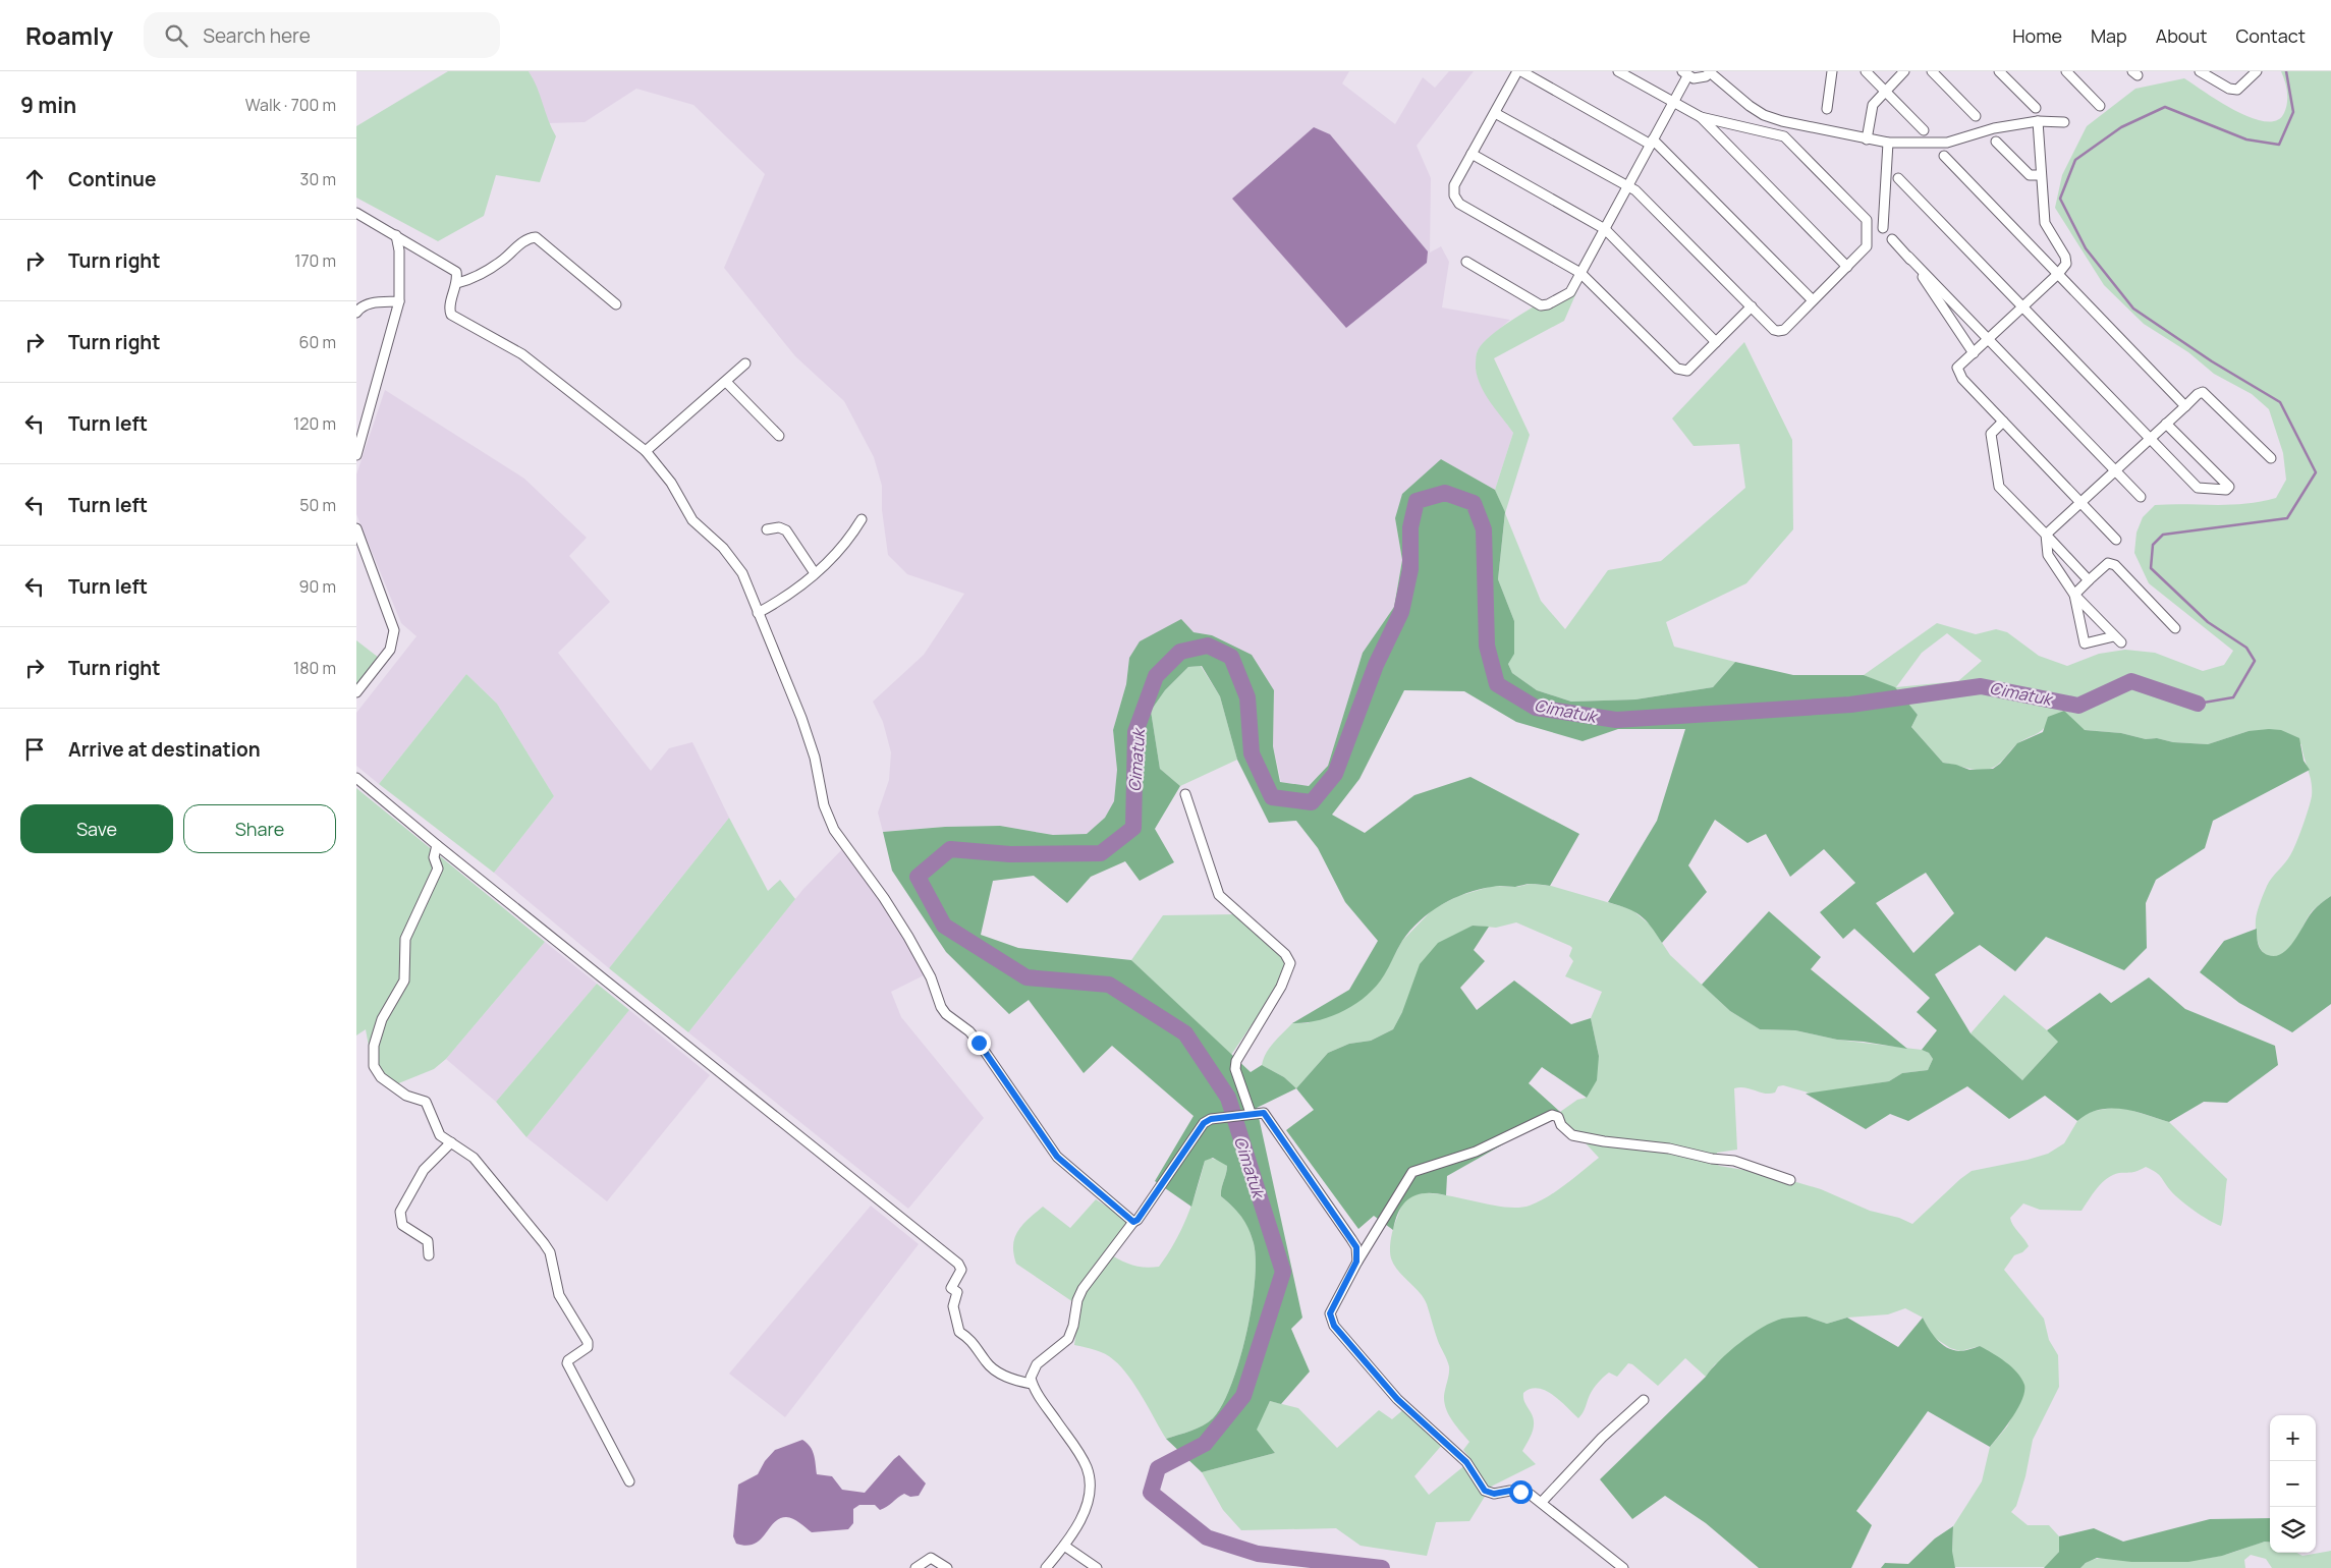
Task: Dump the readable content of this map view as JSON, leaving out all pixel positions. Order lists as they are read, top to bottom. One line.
{"water":["Cimatuk"],"page":{"header":"Roamly","search":"Search here","nav":["Home","Map","About","Contact"],"heading":["9 min","Walk · 700 m"],"list":[["Continue","30 m"],["Turn right","170 m"],["Turn right","60 m"],["Turn left","120 m"],["Turn left","50 m"],["Turn left","90 m"],["Turn right","180 m"],"Arrive at destination"],"buttons":["Save","Share"],"map_buttons":["+","−"]}}
